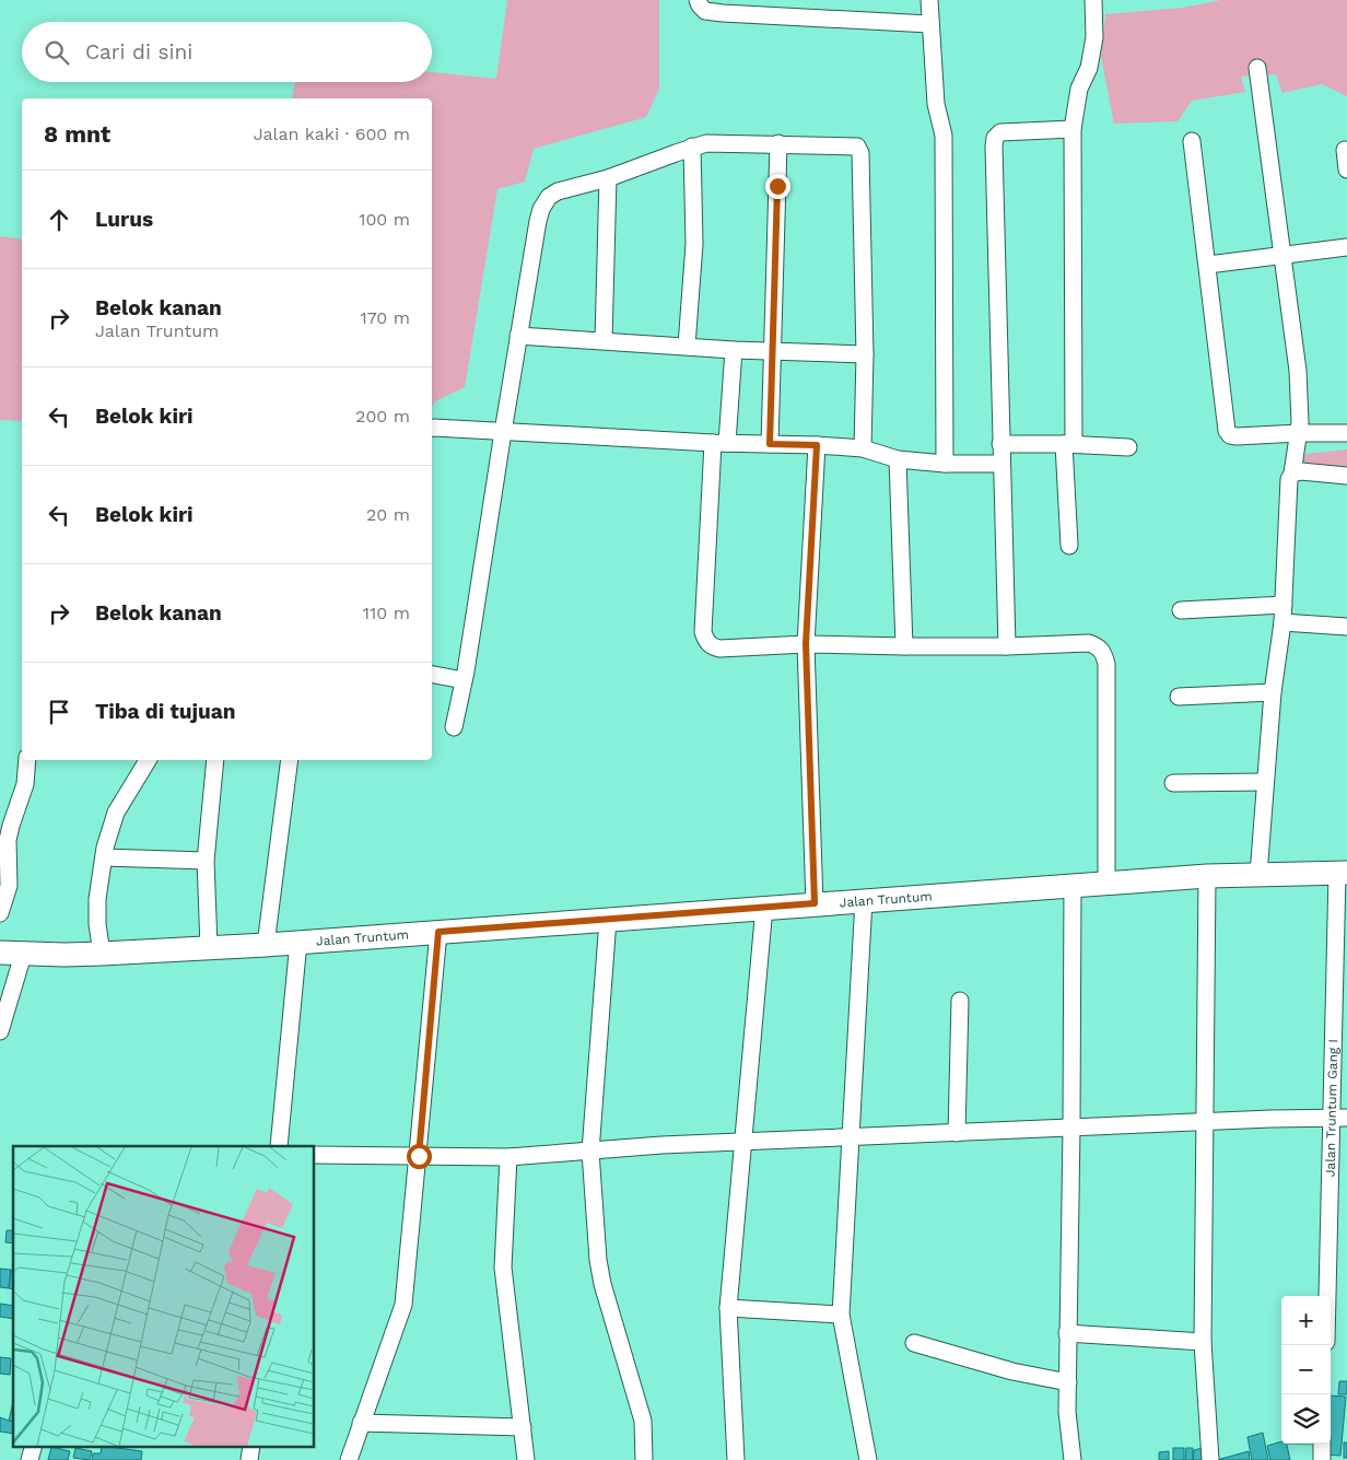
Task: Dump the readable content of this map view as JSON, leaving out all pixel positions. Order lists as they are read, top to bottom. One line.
{"streets":{"street":["Jalan Truntum","Jalan Truntum Gang I"]},"crossings":[["Jalan Truntum","Jalan Truntum Gang I"]],"page":{"search":"Cari di sini","heading":["8 mnt","Jalan kaki · 600 m"],"list":[["Lurus","100 m"],["Belok kanan","Jalan Truntum","170 m"],["Belok kiri","200 m"],["Belok kiri","20 m"],["Belok kanan","110 m"],"Tiba di tujuan"],"map_buttons":["+","−"]}}
